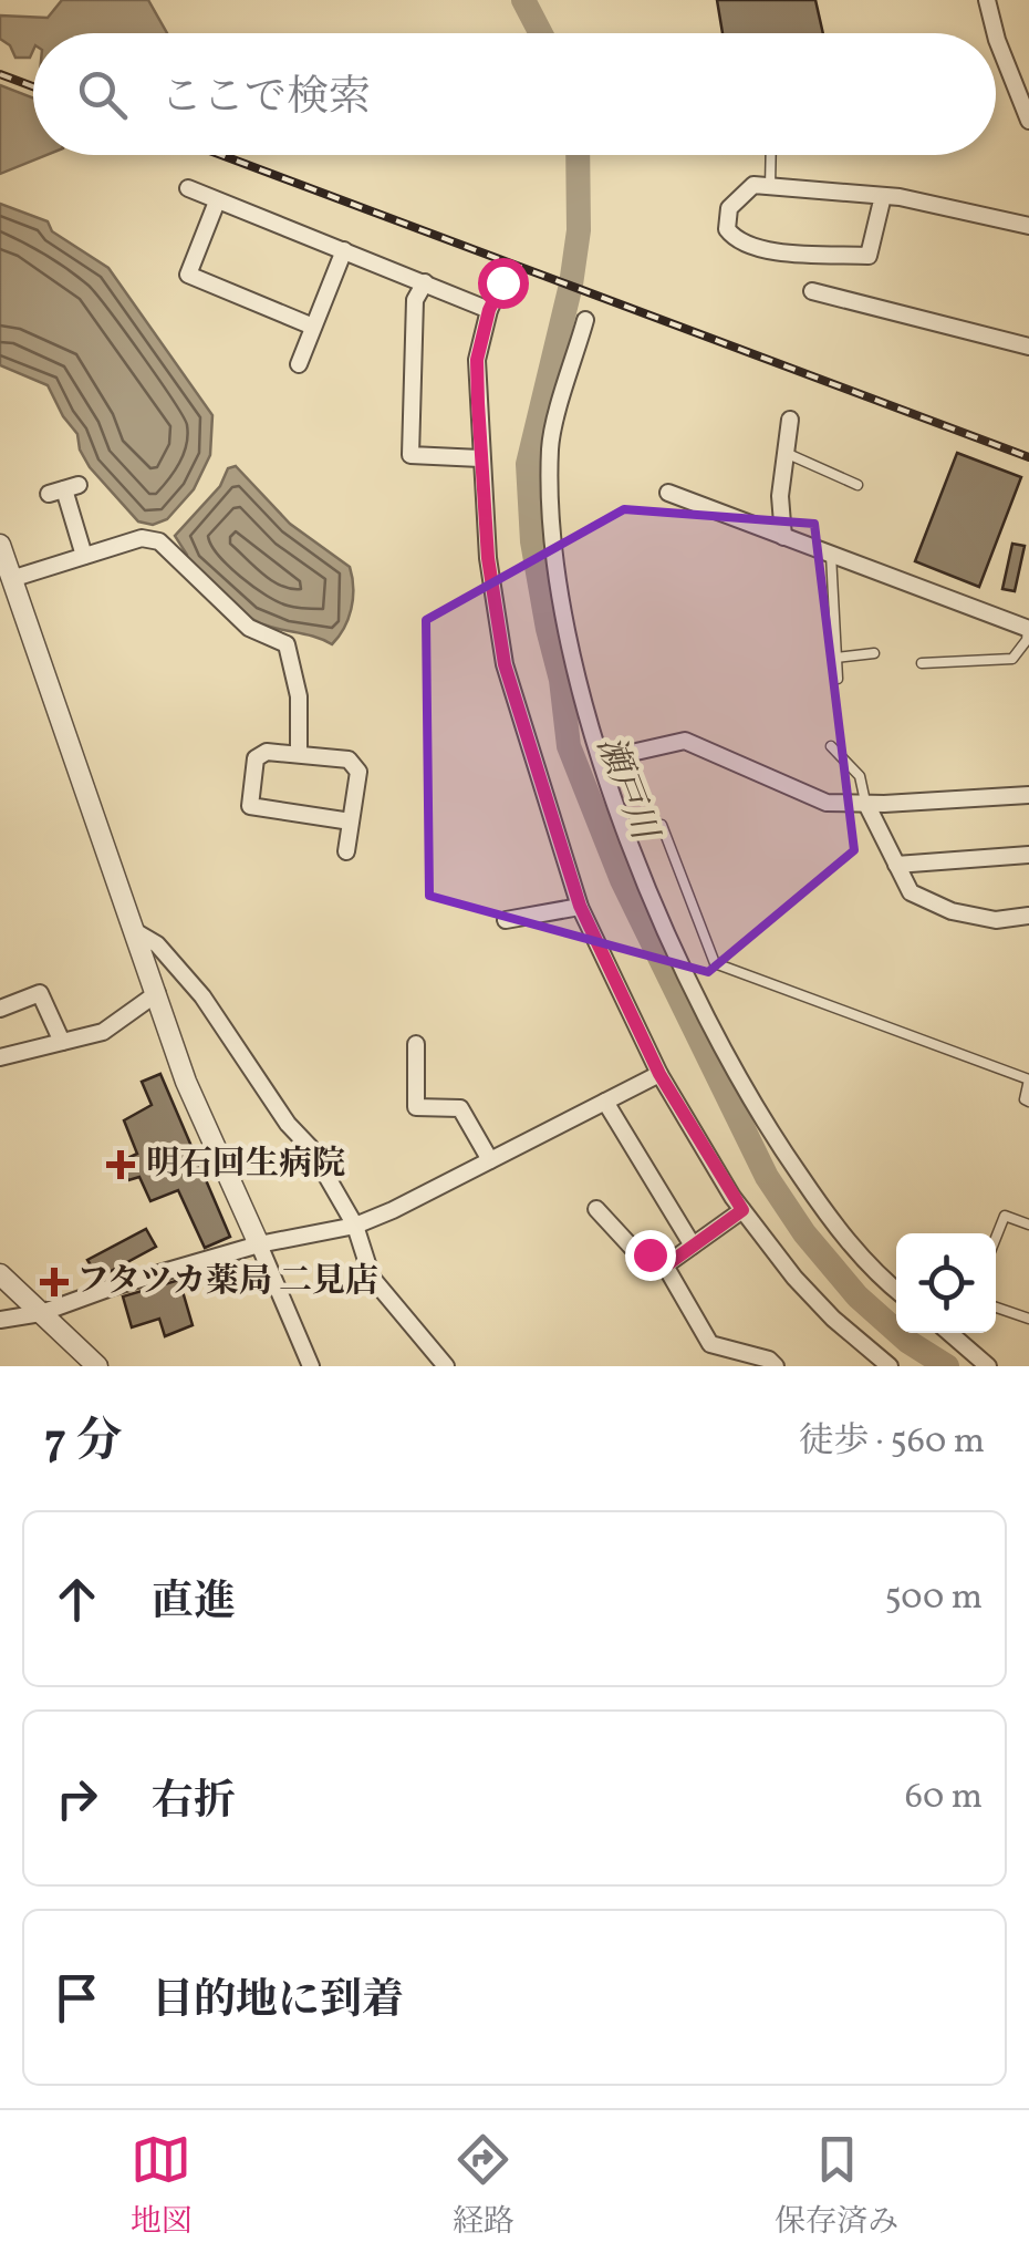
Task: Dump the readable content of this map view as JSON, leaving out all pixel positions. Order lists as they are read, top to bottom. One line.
{"water":["瀬戸川"],"places":{"health":["明石回生病院","フタツカ薬局 二見店"]},"page":{"search":"ここで検索","heading":["7 分","徒歩 · 560 m"],"list":[["直進","500 m"],["右折","60 m"],"目的地に到着"],"nav":["地図","経路","保存済み"]}}
